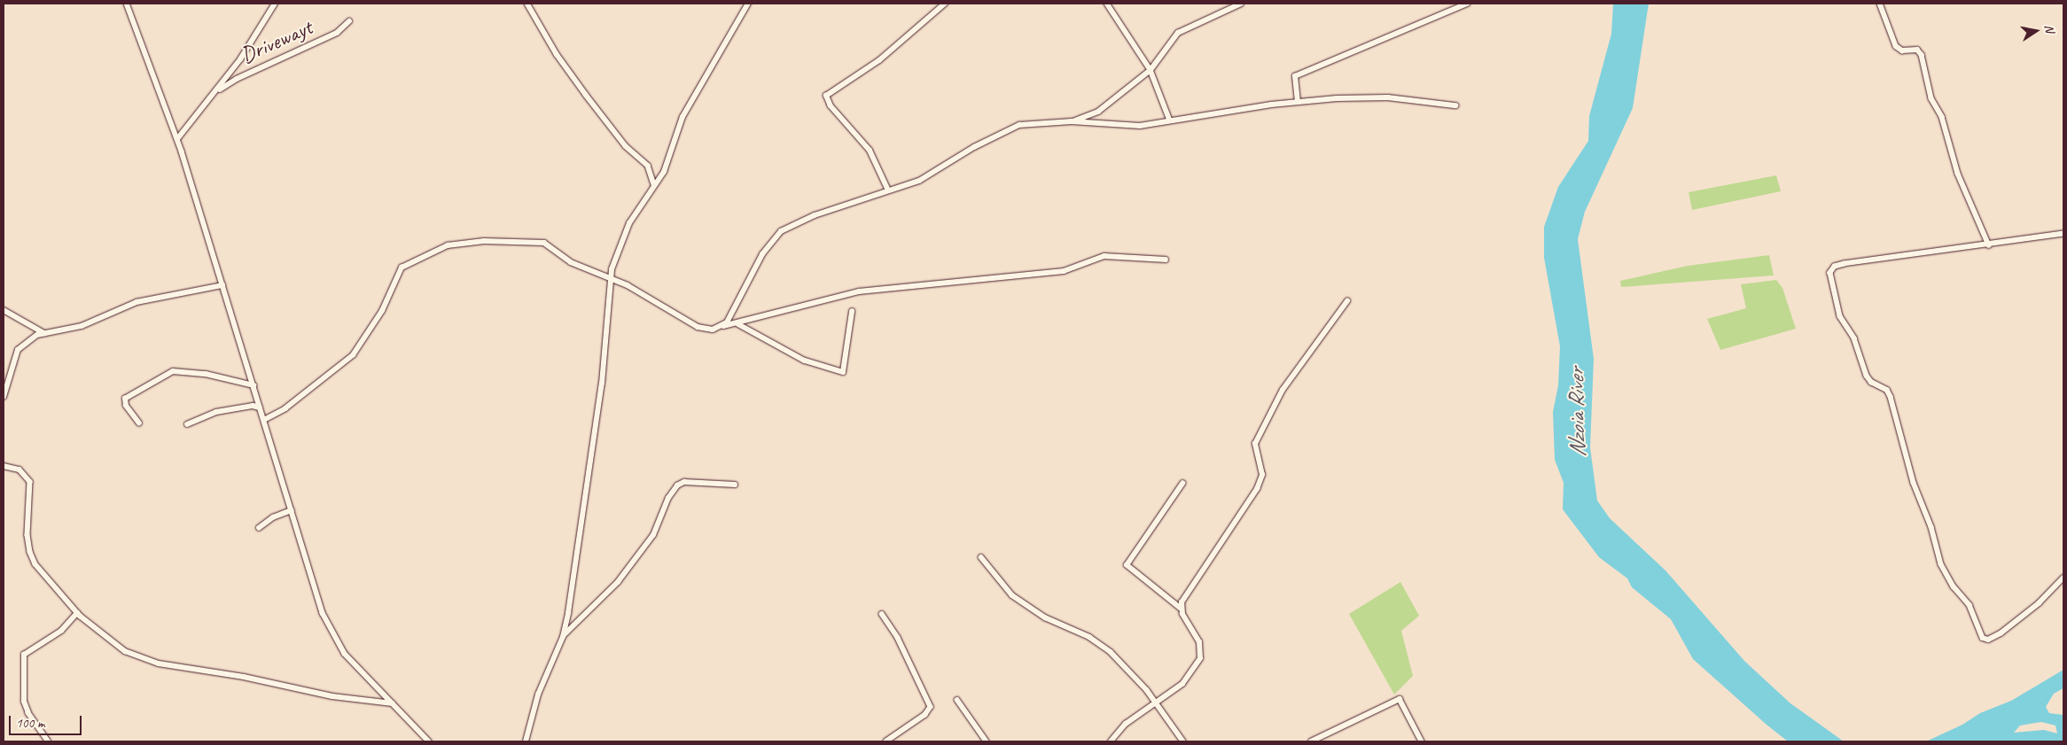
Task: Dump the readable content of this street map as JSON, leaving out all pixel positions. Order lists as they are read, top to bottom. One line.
{"streets":{"street":["Drivewayt"]},"water":["Nzoia River"],"scale_bar":"100 m","north":"right"}
